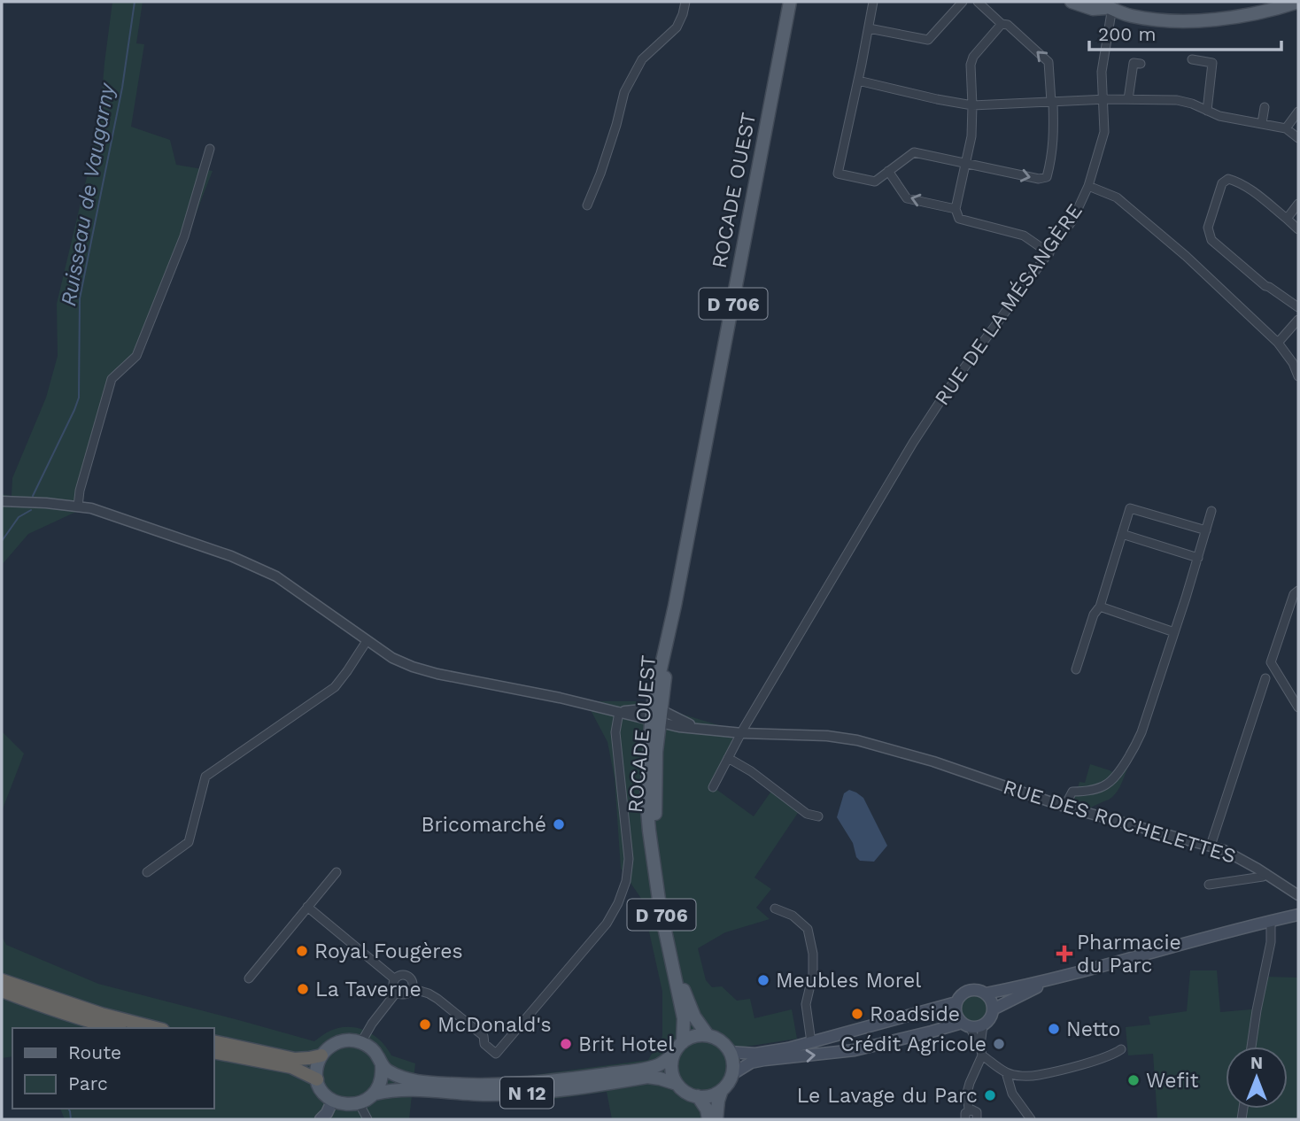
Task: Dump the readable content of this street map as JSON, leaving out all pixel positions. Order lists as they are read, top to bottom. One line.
{"streets":{"main road":["ROCADE OUEST","D 706","N 12"],"street":["RUE DE LA MÉSANGÈRE","RUE DES ROCHELETTES"]},"crossings":[["ROCADE OUEST","RUE DES ROCHELETTES"],["ROCADE OUEST","N 12"],["RUE DE LA MÉSANGÈRE","RUE DES ROCHELETTES"]],"water":["Ruisseau de Vaugarny"],"places":{"other":["Bricomarché","Royal Fougères","Meubles Morel","La Taverne","Roadside","McDonald's","Netto","Brit Hotel","Crédit Agricole","Wefit","Le Lavage du Parc"],"health":["Pharmacie du Parc"]},"legend":["Route","Parc"],"scale_bar":"200 m","north":"top"}
